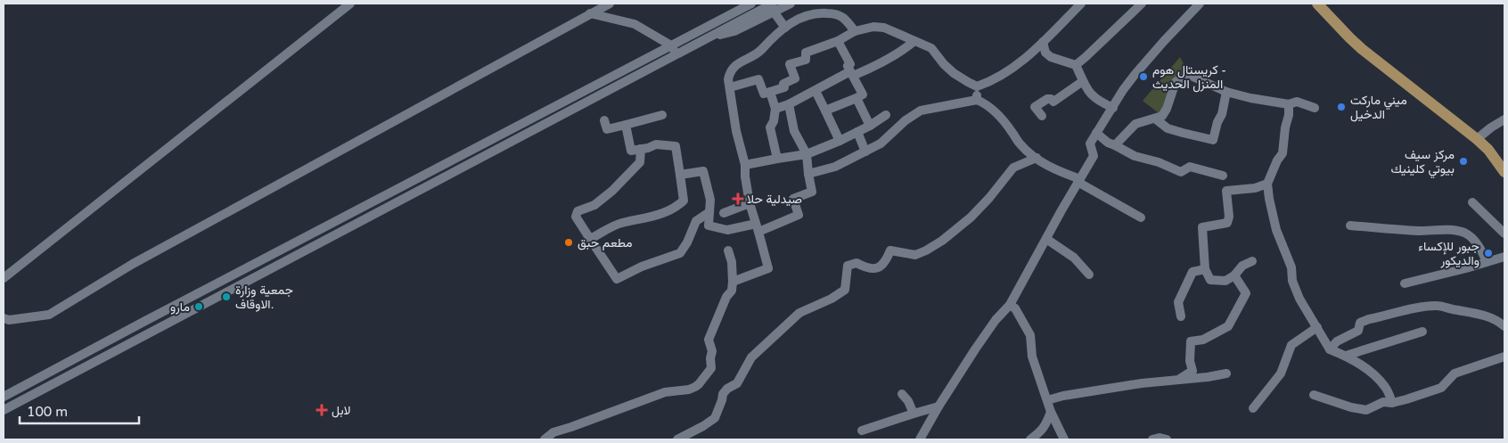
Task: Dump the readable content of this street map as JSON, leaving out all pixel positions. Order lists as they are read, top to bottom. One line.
{"places":{"other":["كريستال هوم - المنزل الحديث","ميني ماركت الدخيل","مركز سيف بيوتي كلينيك","مطعم حبق","جبور للإكساء والديكور","جمعية وزارة الاوقاف.","مارو"],"health":["صيدلية حلا","لابل"]},"scale_bar":"100 m"}
